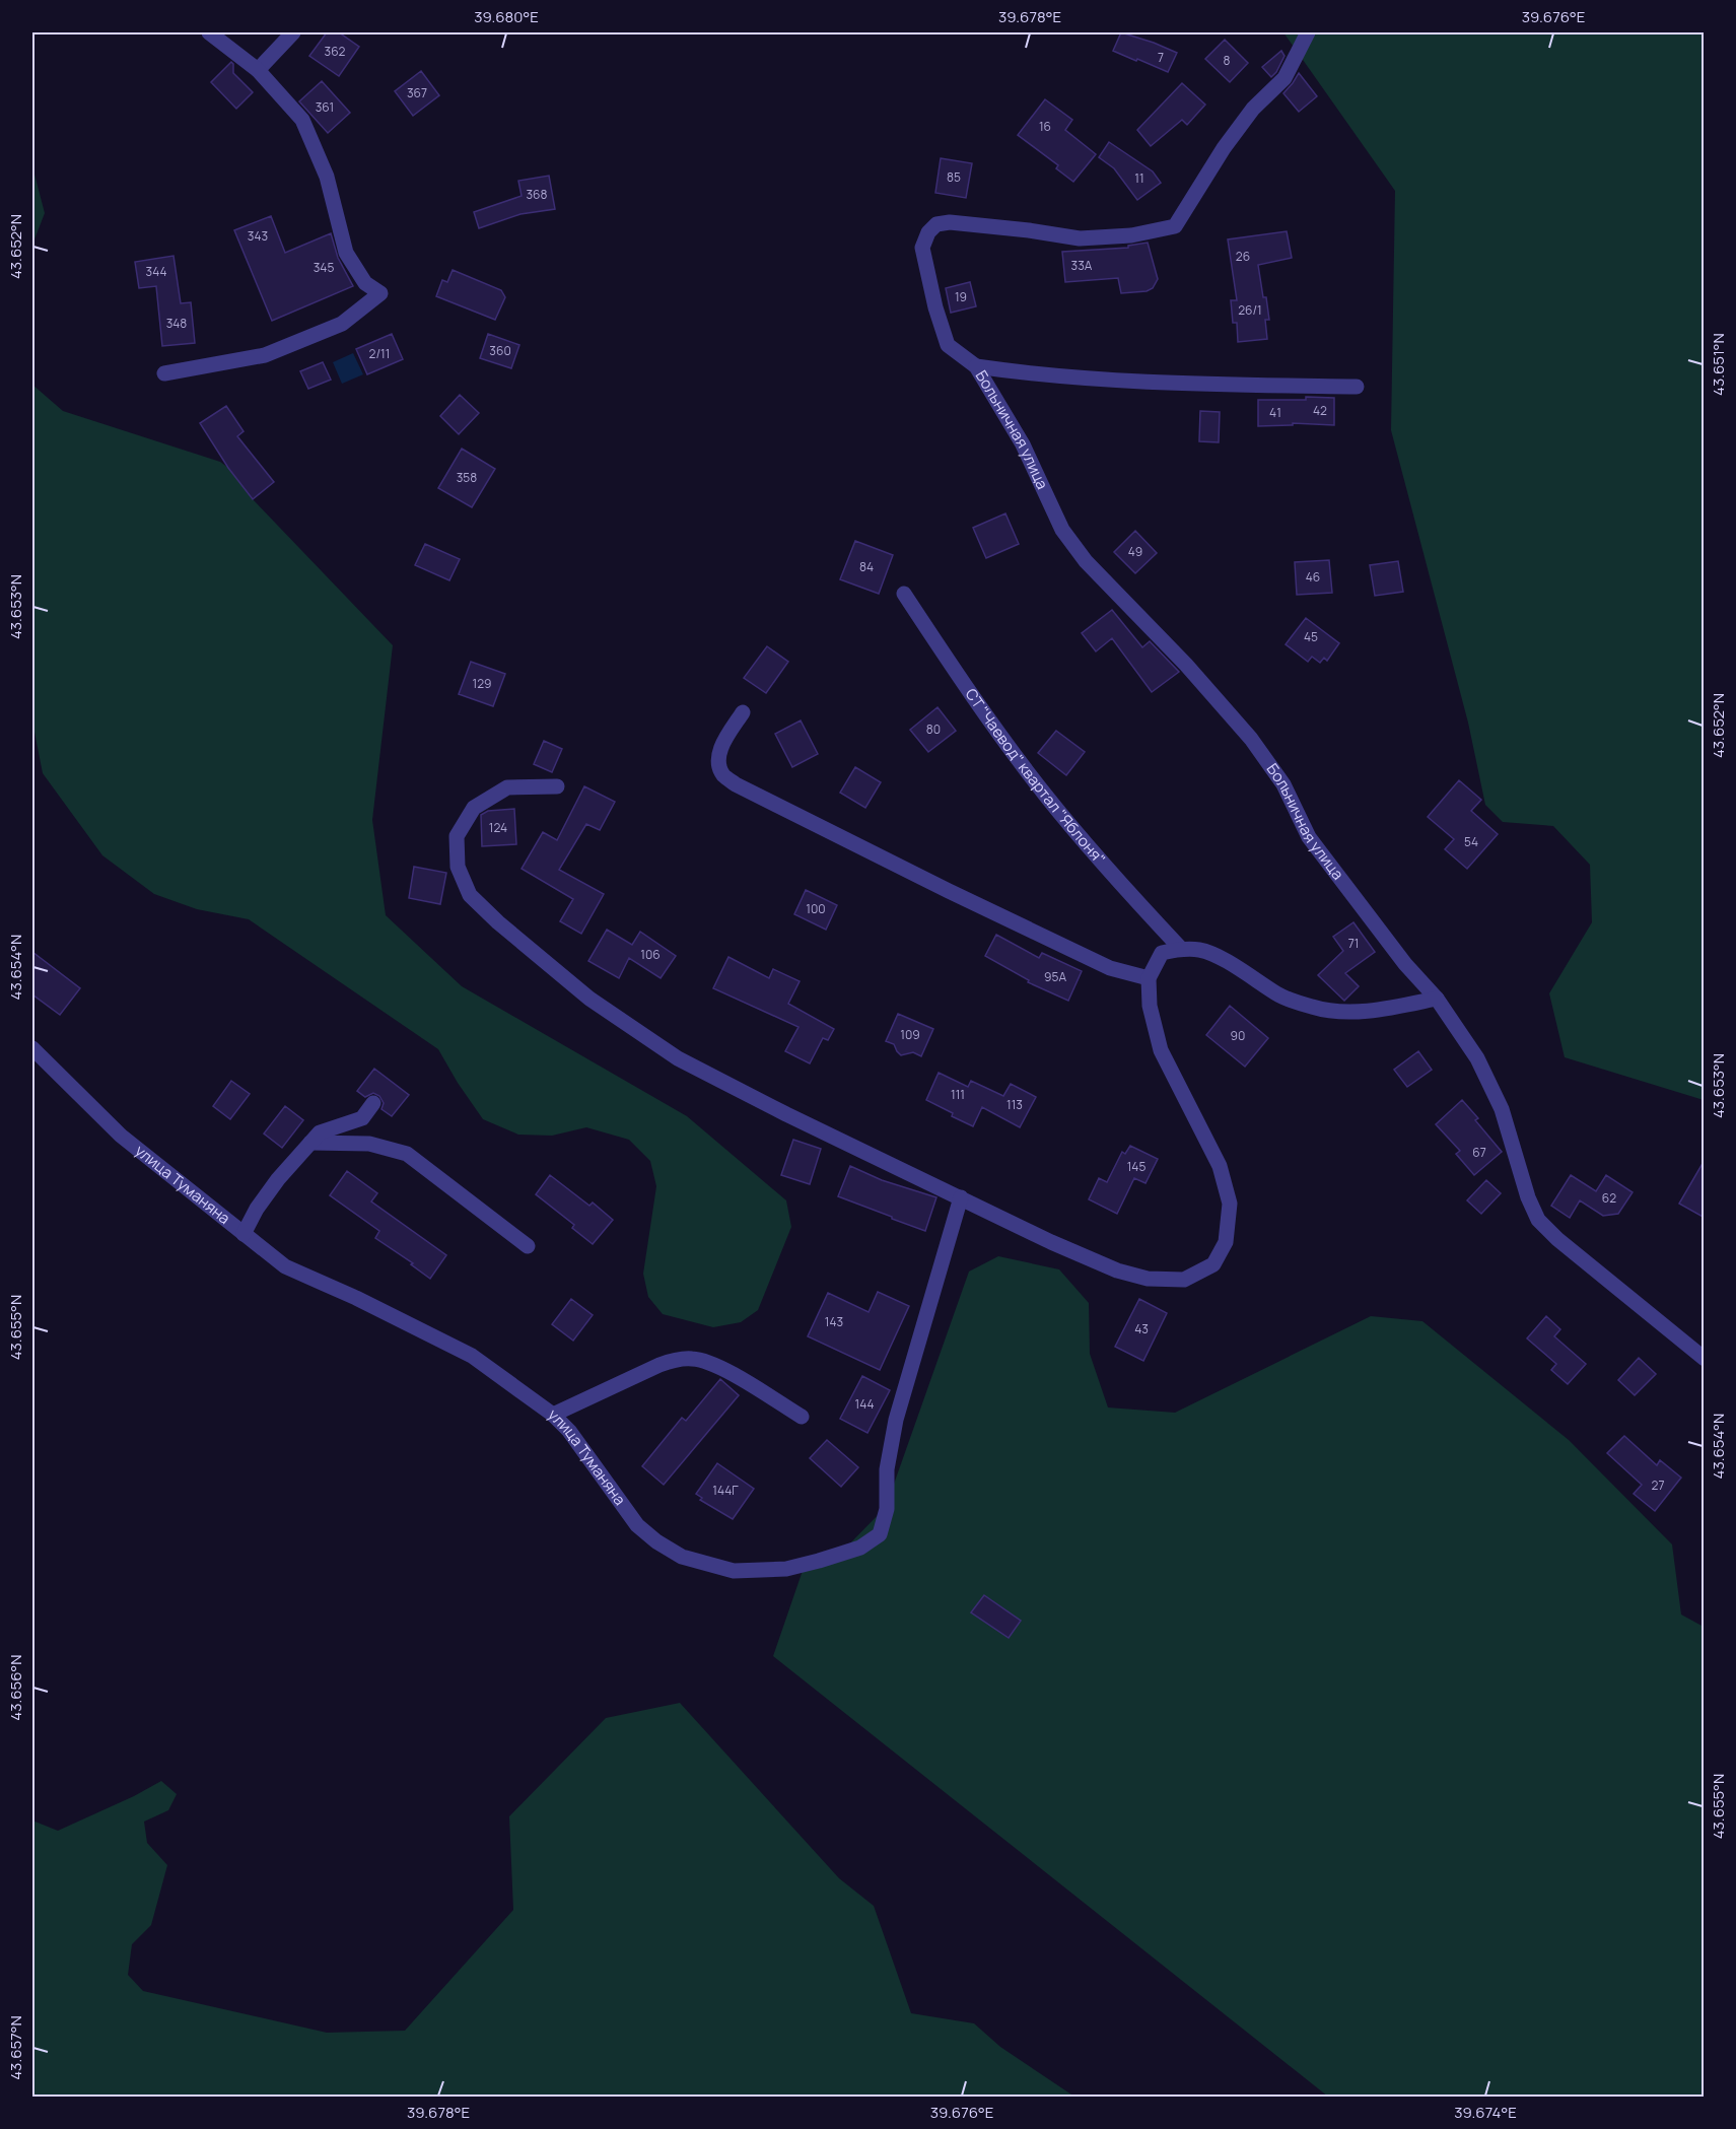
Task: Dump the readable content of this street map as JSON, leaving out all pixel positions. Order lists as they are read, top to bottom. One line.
{"streets":{"street":["Больничная улица","СТ \"Чаевод\" квартал \"Яблоня\"","улица Туманяна"]},"house_numbers":["362","7","8","367","361","16","85","11","368","343","26","33А","345","344","19","26/1","348","360","2/11","42","41","358","49","84","46","45","129","80","124","54","100","71","106","95А","109","90","111","113","67","145","62","143","43","144","27","144Г"],"coordinates":["39.680°E","39.678°E","39.676°E","43.652°N","43.651°N","43.653°N","43.654°N","43.655°N","43.656°N","43.657°N","39.674°E"]}
